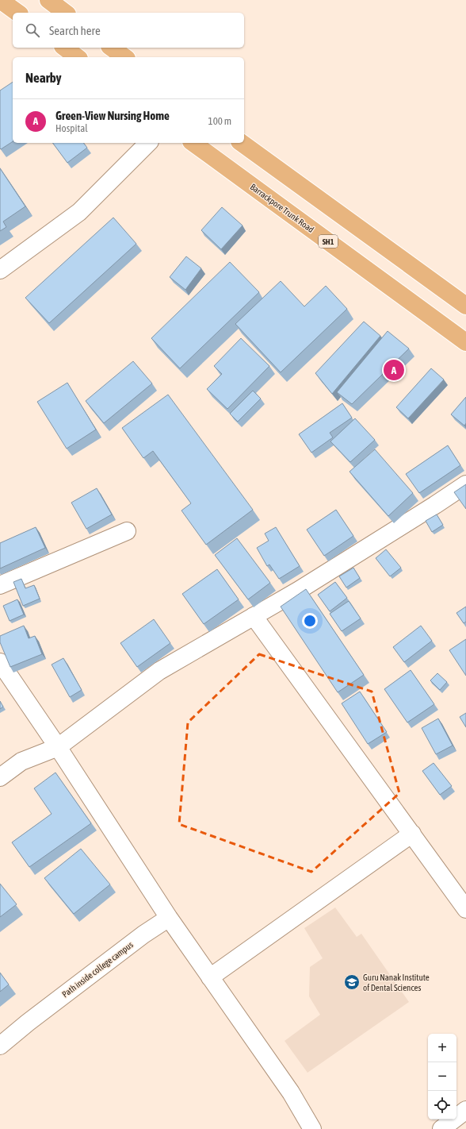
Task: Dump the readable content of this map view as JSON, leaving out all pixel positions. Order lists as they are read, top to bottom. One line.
{"streets":{"main road":["Barrackpore Trunk Road","SH1"],"street":["Path inside college campus"]},"places":{"school or university":["Guru Nanak Institute of Dental Sciences"]},"page":{"search":"Search here","heading":"Nearby","list":[{"mark":"A","name":"Green-View Nursing Home","note":"Hospital","value":"100 m"}],"pins":"A","map_buttons":["+","−"]}}
